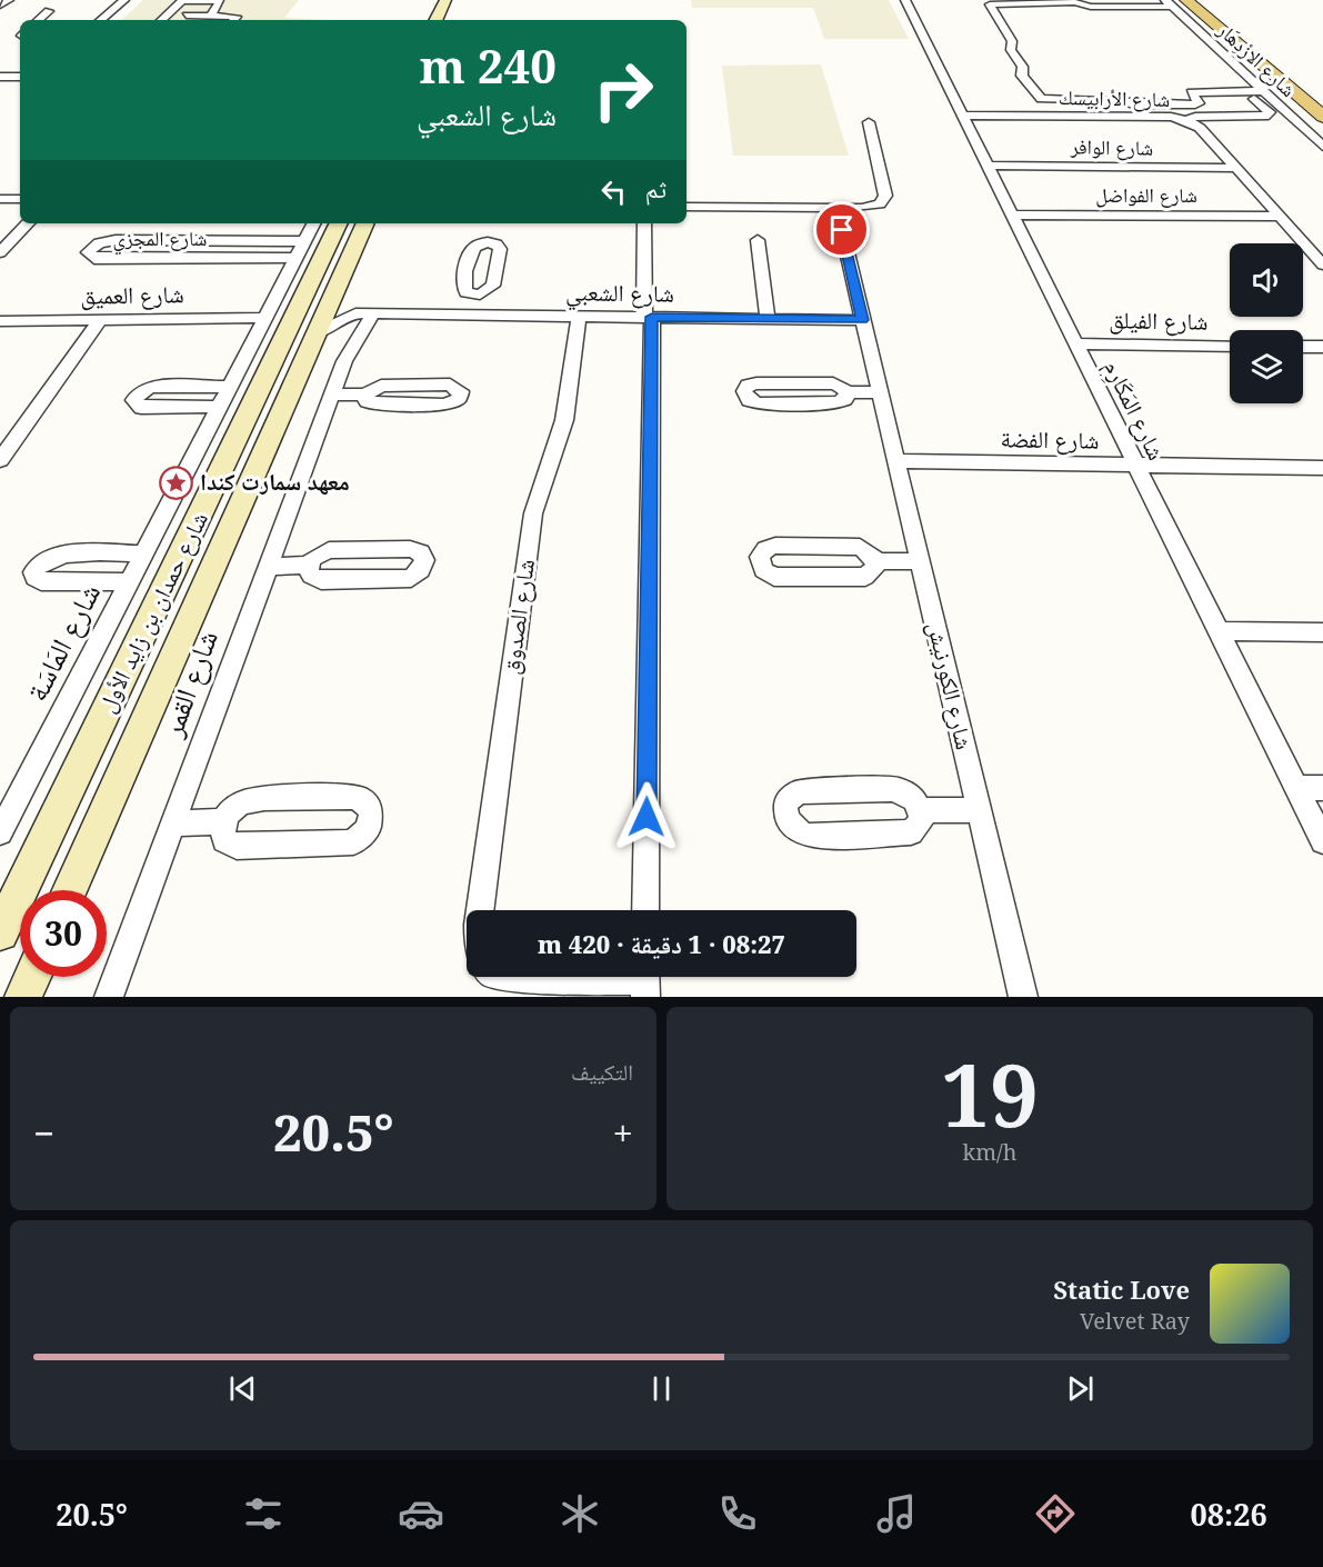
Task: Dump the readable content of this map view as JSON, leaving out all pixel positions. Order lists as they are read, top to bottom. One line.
{"streets":{"main road":["شارع حمدان بن زايد الأول"],"street":["شارع الازْدِهَار","شارع الأرابيسك","شارع الوافر","شارع الفواضل","شارع المجزي","شارع الشعبي","شارع العميق","شارع الفيلق","شارع المَكَارِم","شارع الفضة","شارع الصدوق","شارع المَاسَة","شارع القمر","شارع الكورنيش"]},"crossings":[["شارع الأرابيسك","شارع الوافر"],["شارع الأرابيسك","شارع الفواضل"],["شارع الأرابيسك","شارع المَكَارِم"],["شارع الوافر","شارع المَكَارِم"],["شارع الفواضل","شارع المَكَارِم"],["شارع المجزي","شارع حمدان بن زايد الأول"],["شارع المجزي","شارع المَاسَة"],["شارع الشعبي","شارع حمدان بن زايد الأول"],["شارع الشعبي","شارع الصدوق"],["شارع الشعبي","شارع القمر"],["شارع الشعبي","شارع الكورنيش"],["شارع العميق","شارع المَاسَة"],["شارع الفيلق","شارع المَكَارِم"],["شارع المَكَارِم","شارع الفضة"],["شارع الفضة","شارع الكورنيش"],["شارع حمدان بن زايد الأول","شارع المَاسَة"]],"places":{"place":["معهد سمارت كندا"]},"page":{"turn":["240 m","شارع الشعبي"],"then":"ثم","limit":"30","trip":"08:27 · 1 دقيقة · 420 m","tile":[["19","km/h"],"التكييف"],"heat":["−","20.5°","+"],"song":["Static Love","Velvet Ray"],"tabs":["08:26","20.5°"]}}
